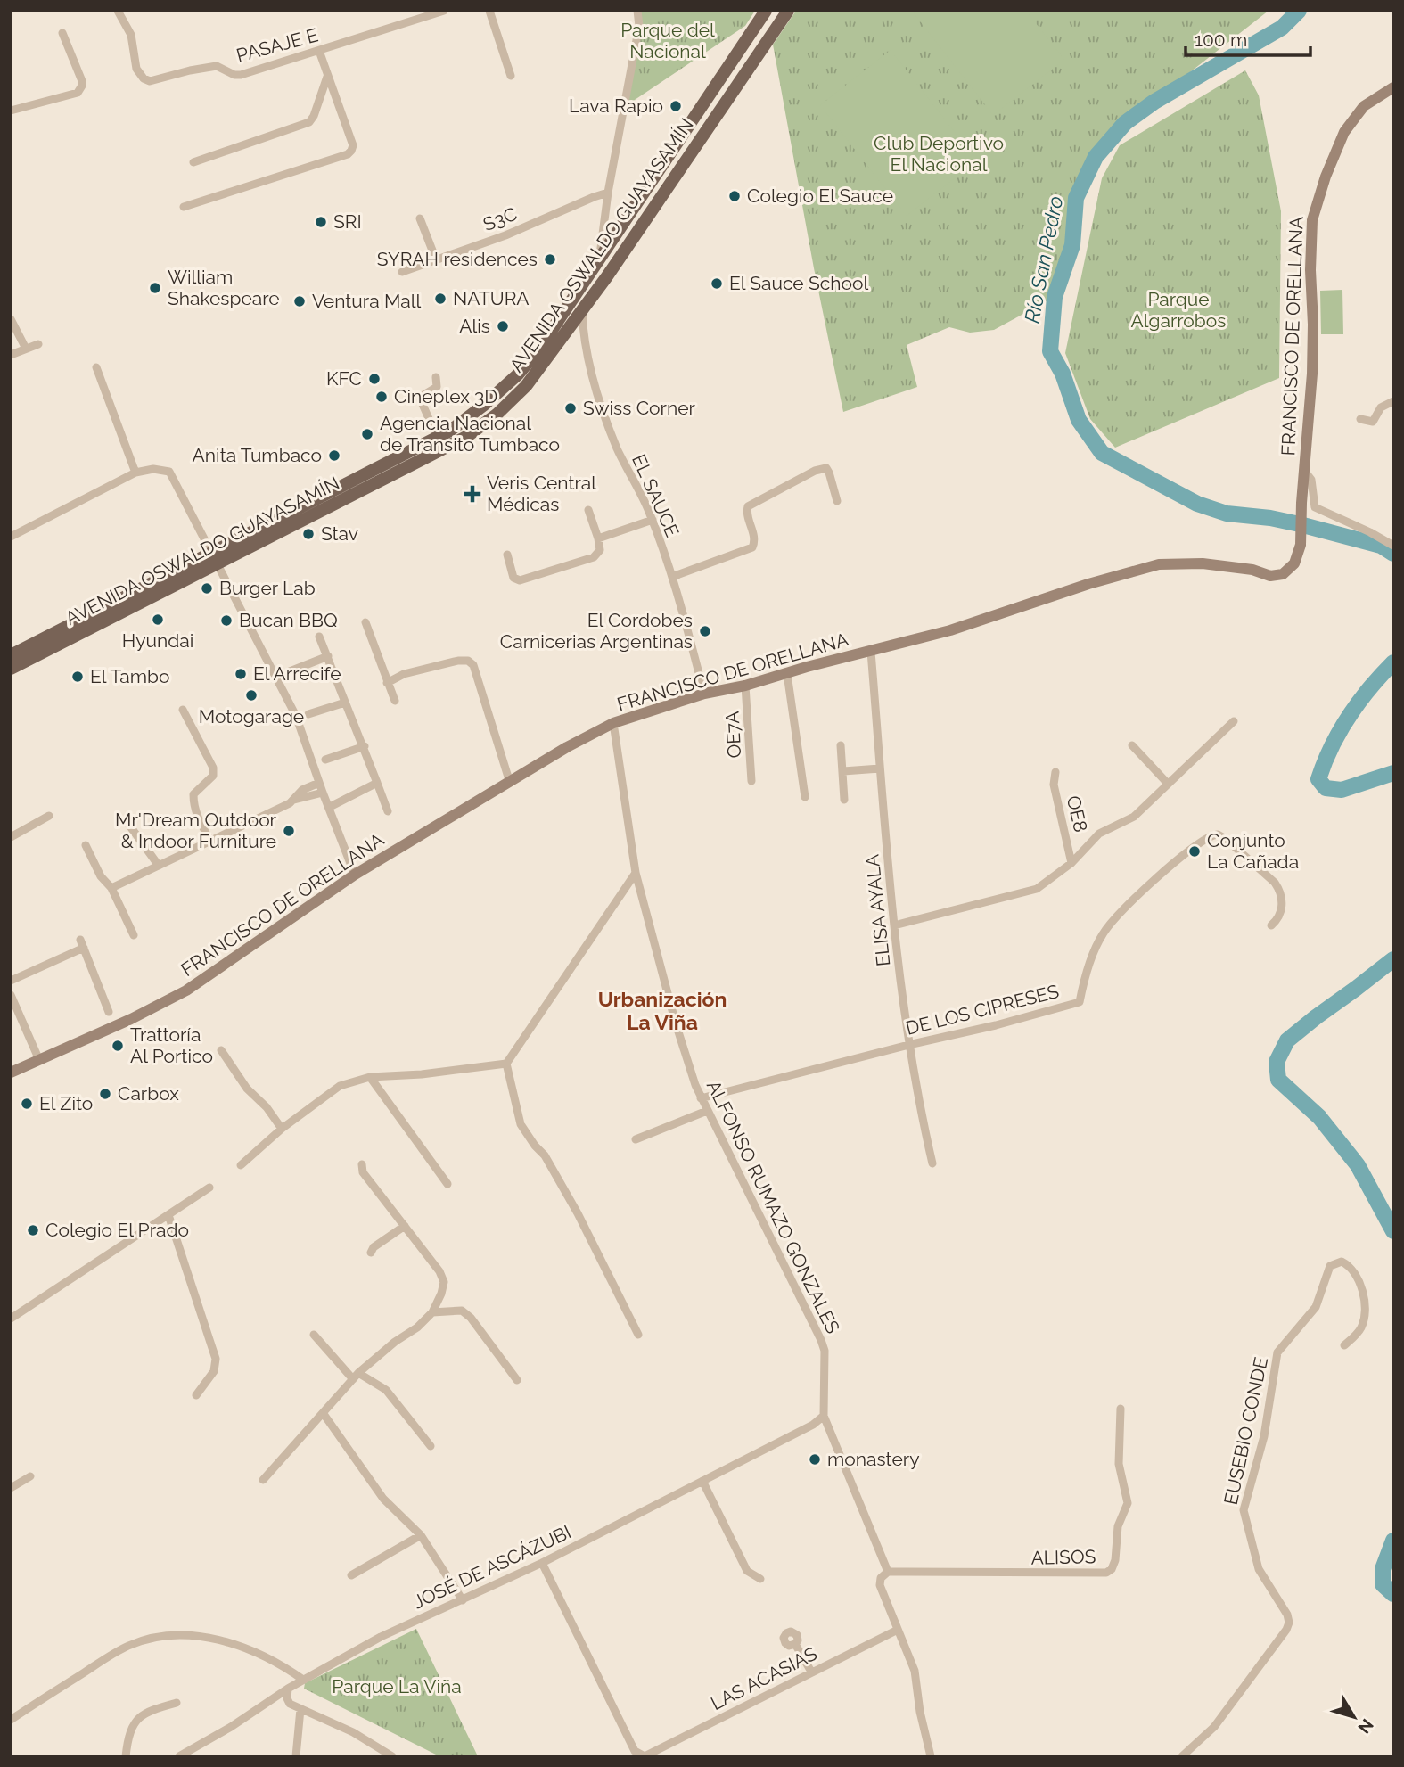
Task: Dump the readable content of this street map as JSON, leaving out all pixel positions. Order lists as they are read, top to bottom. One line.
{"streets":{"main road":["AVENIDA OSWALDO GUAYASAMÍN"],"street":["PASAJE E","S3C","FRANCISCO DE ORELLANA","EL SAUCE","OE7A","OE8","ELISA AYALA","DE LOS CIPRESES","ALFONSO RUMAZO GONZALES","EUSEBIO CONDE","ALISOS","JOSÉ DE ASCÁZUBI","LAS ACASIAS"]},"crossings":[["AVENIDA OSWALDO GUAYASAMÍN","EL SAUCE"],["FRANCISCO DE ORELLANA","EL SAUCE"],["FRANCISCO DE ORELLANA","OE7A"],["FRANCISCO DE ORELLANA","ELISA AYALA"],["FRANCISCO DE ORELLANA","ALFONSO RUMAZO GONZALES"],["ELISA AYALA","DE LOS CIPRESES"],["DE LOS CIPRESES","ALFONSO RUMAZO GONZALES"],["ALFONSO RUMAZO GONZALES","JOSÉ DE ASCÁZUBI"],["JOSÉ DE ASCÁZUBI","LAS ACASIAS"]],"districts":["Urbanización La Viña"],"water":["Río San Pedro"],"parks":["Parque del Nacional","Club Deportivo El Nacional","Parque Algarrobos","Parque La Viña"],"places":{"other":["Lava Rapio","Colegio El Sauce","SRI","SYRAH residences","El Sauce School","William Shakespeare","NATURA","Ventura Mall","Alis","KFC","Cineplex 3D","Swiss Corner","Agencia Nacional de Transito Tumbaco","Anita Tumbaco","Stav","Burger Lab","Hyundai","Bucan BBQ","El Cordobes Carnicerias Argentinas","El Arrecife","El Tambo","Motogarage","Mr'Dream Outdoor & Indoor Furniture","Conjunto La Cañada","Trattoría Al Portico","Carbox","El Zito","Colegio El Prado","monastery"],"health":["Veris Central Médicas"]},"scale_bar":"100 m","north":"bottom right"}
